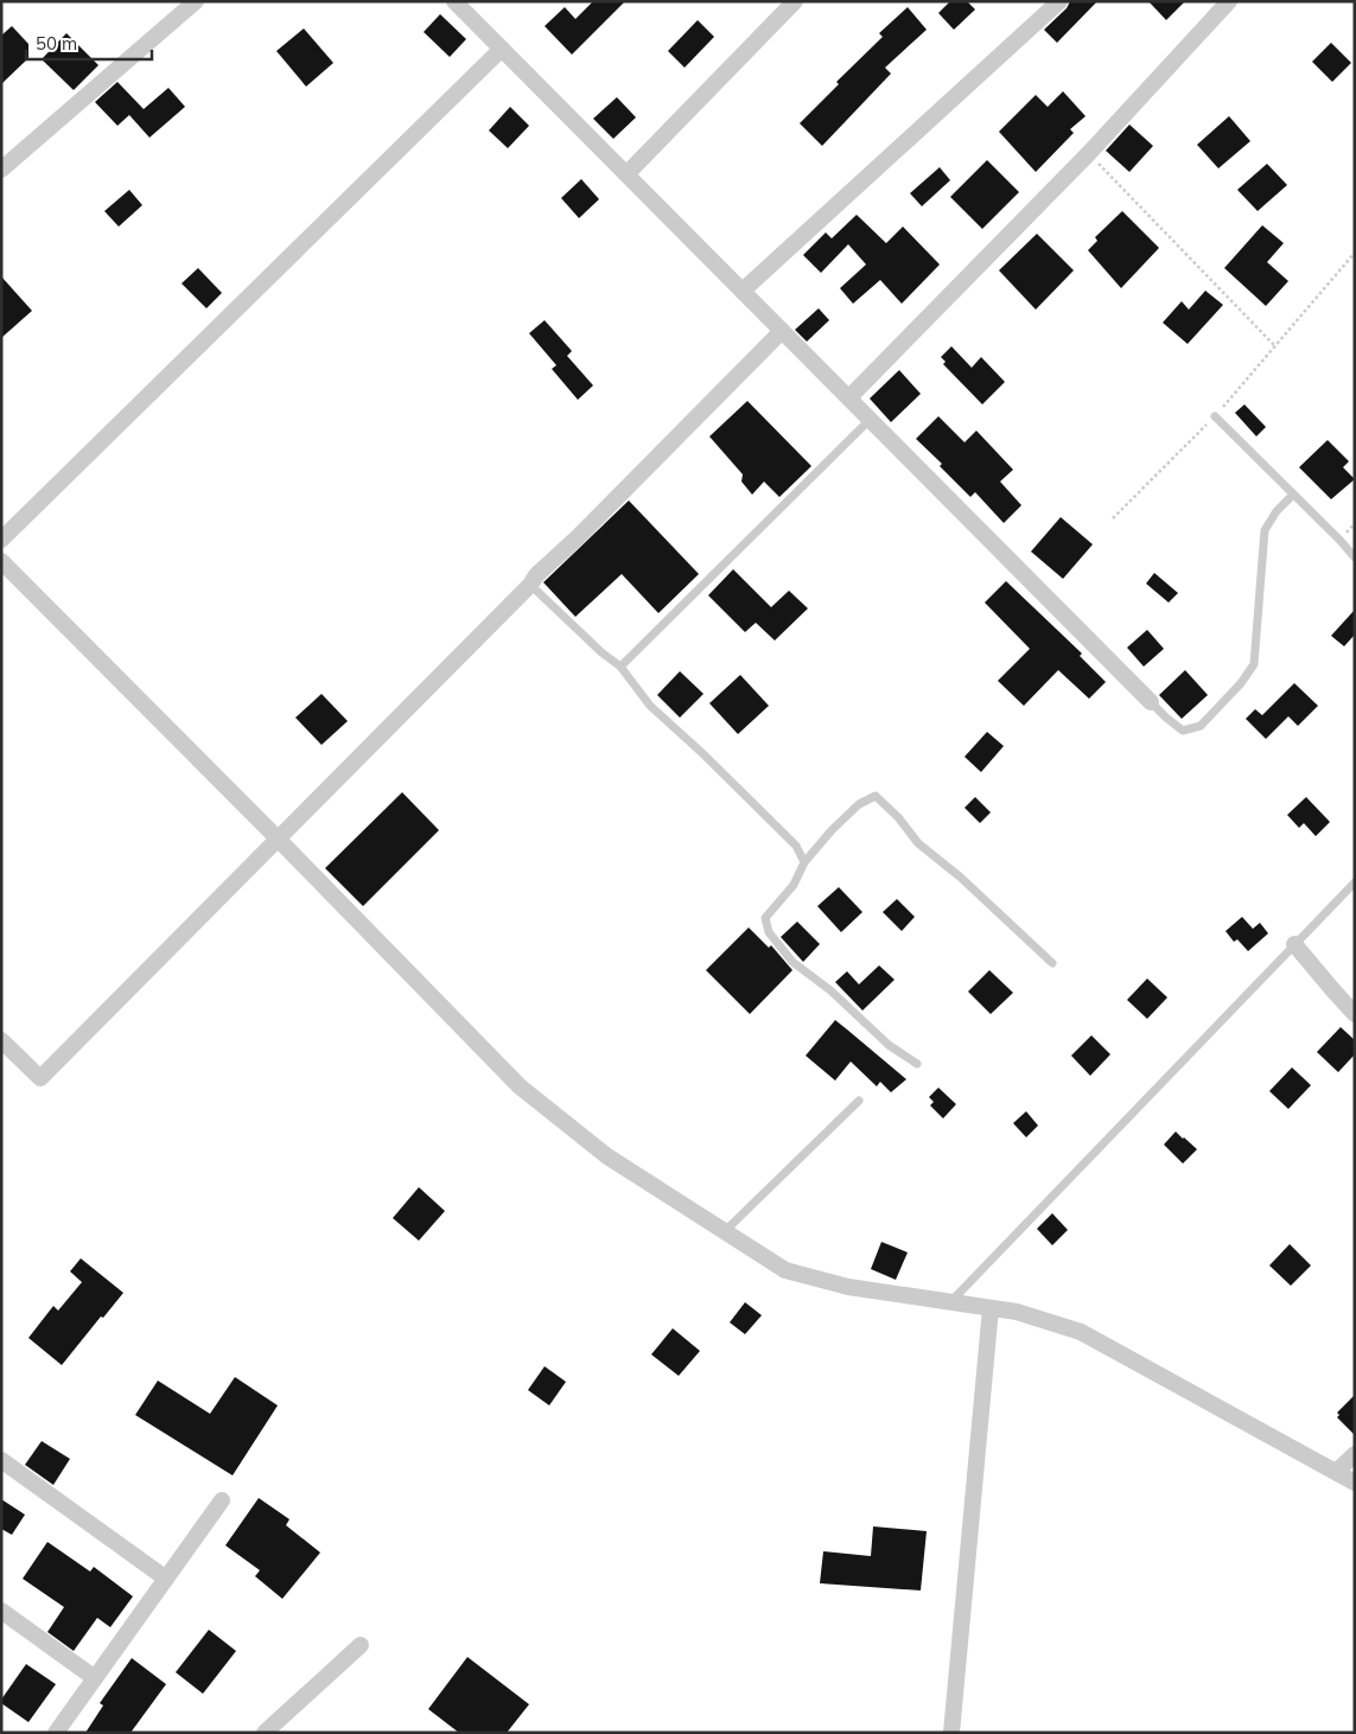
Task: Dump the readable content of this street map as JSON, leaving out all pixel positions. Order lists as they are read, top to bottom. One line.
{"scale_bar":"50 m"}
